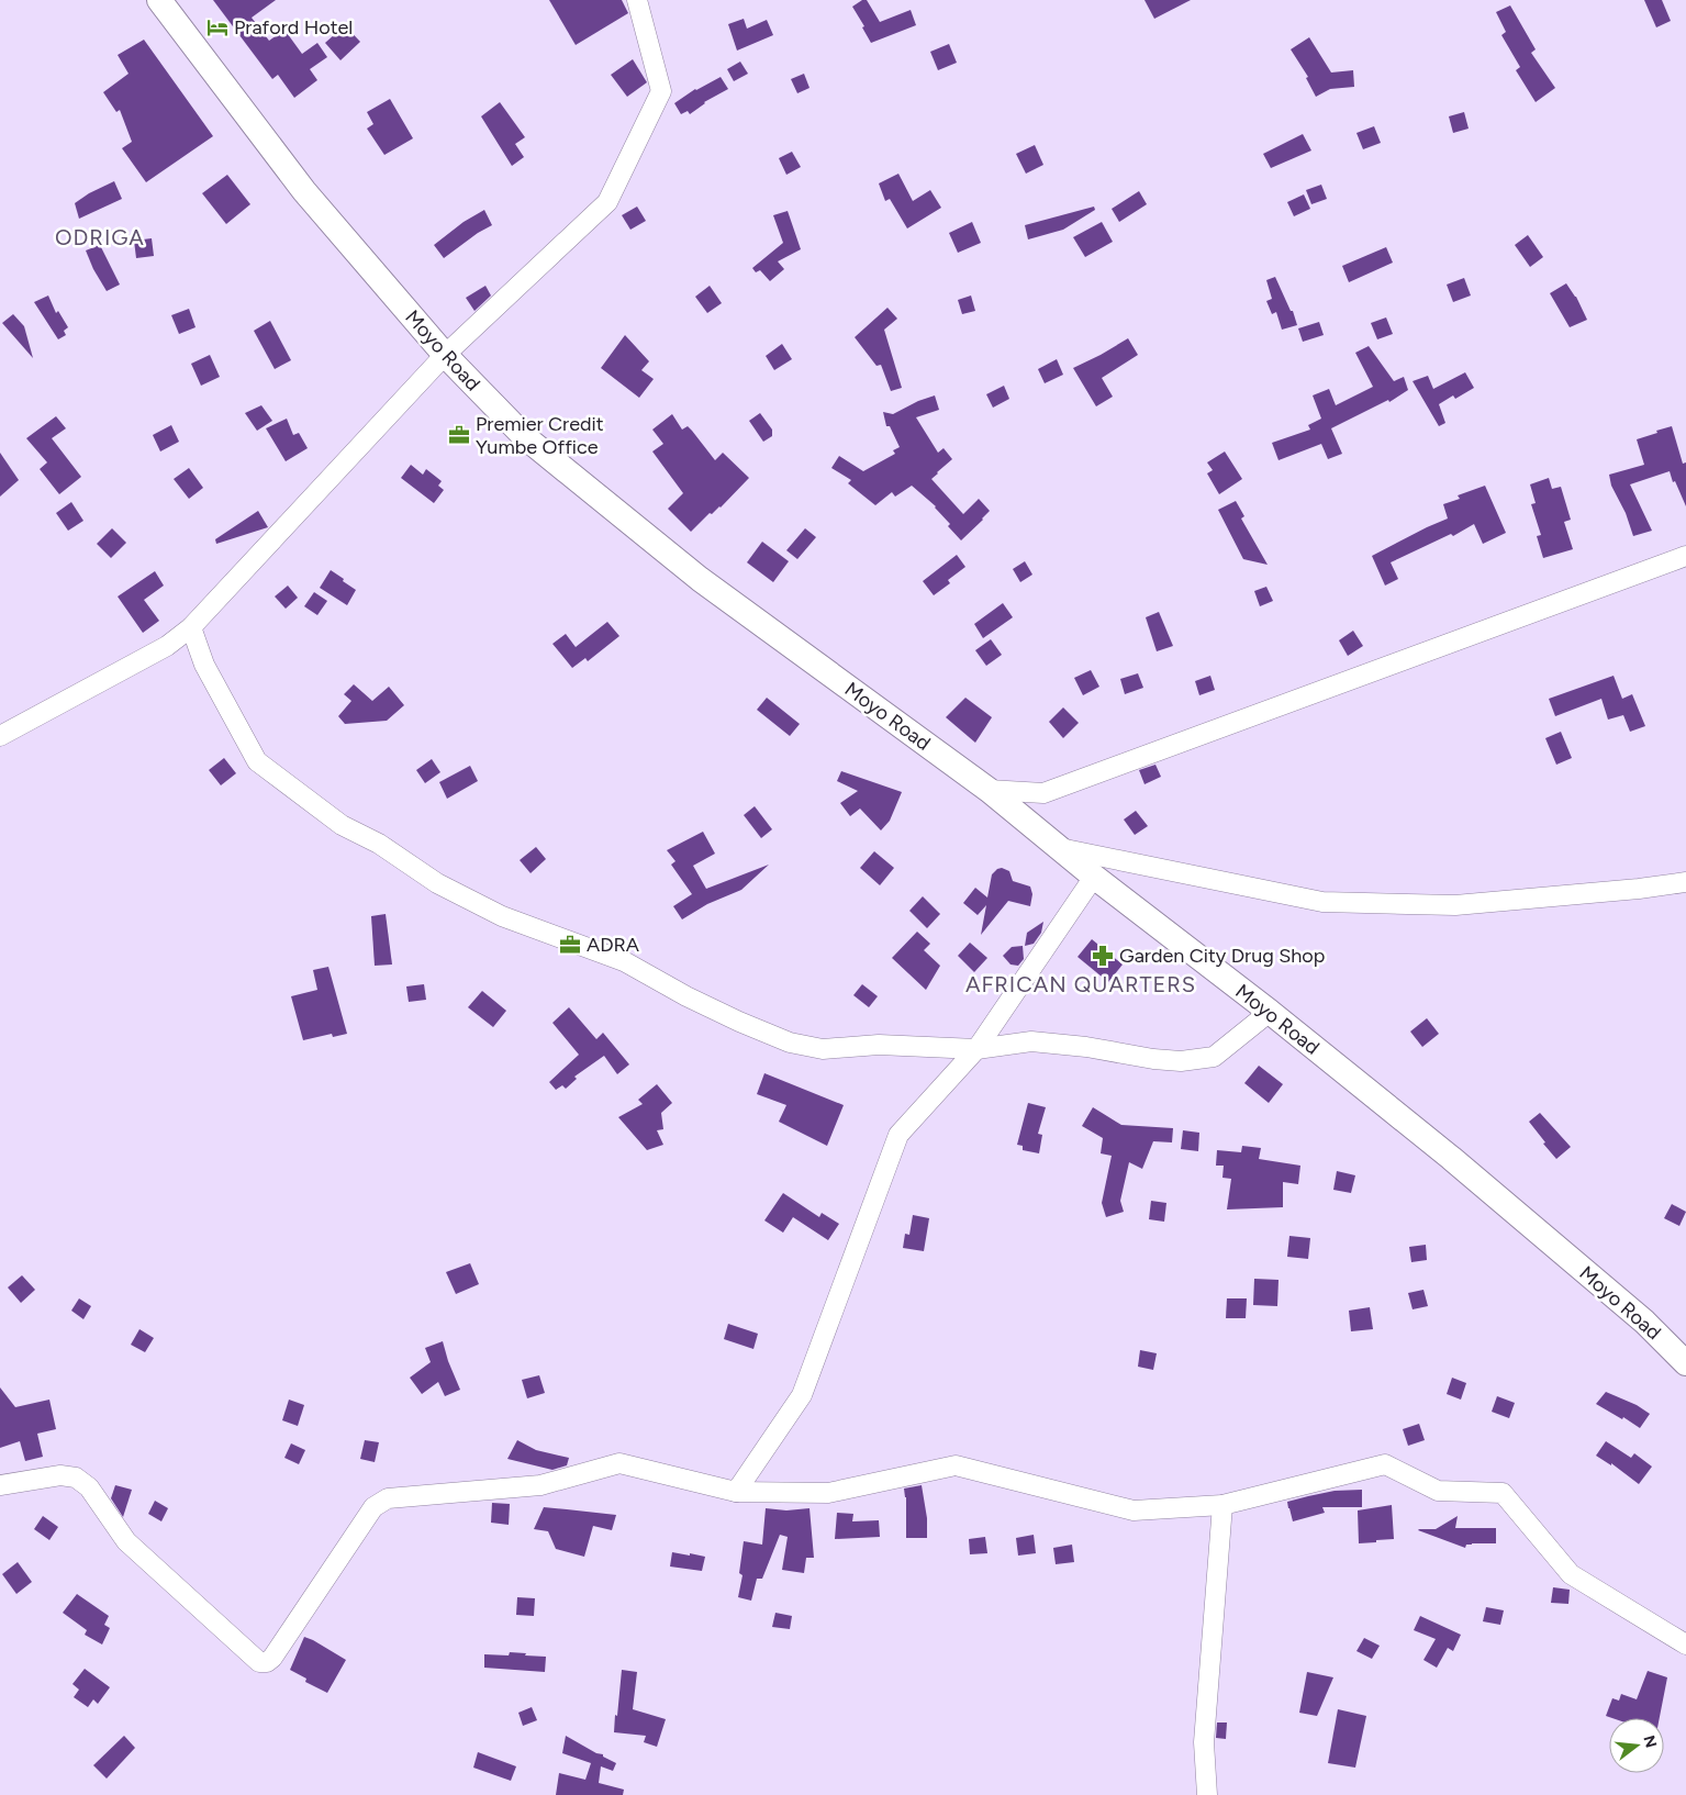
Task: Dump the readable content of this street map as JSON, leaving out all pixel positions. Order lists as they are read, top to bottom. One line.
{"streets":{"main road":["Moyo Road"]},"districts":["ODRIGA","AFRICAN QUARTERS"],"places":{"hotel":["Praford Hotel"],"office":["Premier Credit Yumbe Office","ADRA"],"pharmacy":["Garden City Drug Shop"]},"north":"right"}
